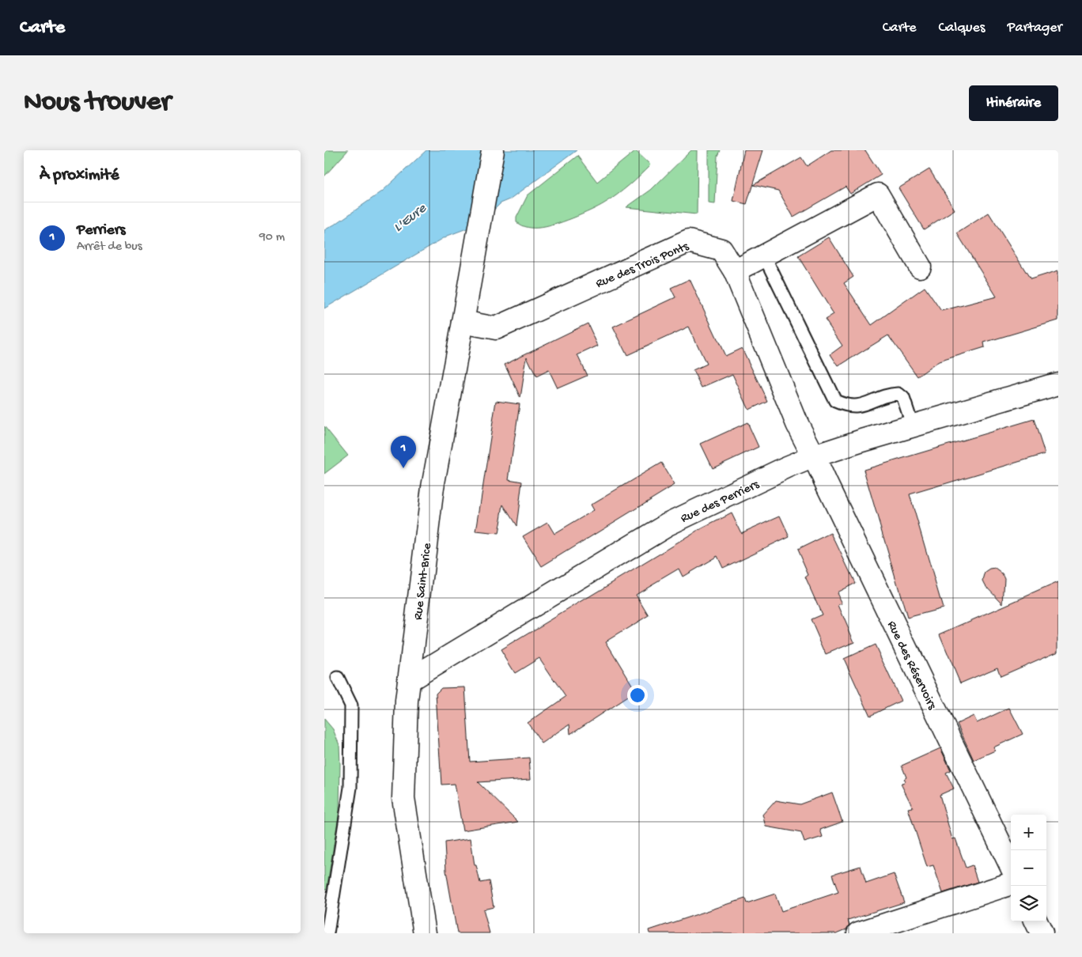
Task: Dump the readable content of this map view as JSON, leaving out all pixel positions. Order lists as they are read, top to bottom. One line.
{"streets":{"street":["Rue des Trois Ponts","Rue des Perriers","Rue Saint-Brice","Rue des Réservoirs"]},"crossings":[["Rue des Trois Ponts","Rue des Perriers"],["Rue des Trois Ponts","Rue Saint-Brice"],["Rue des Trois Ponts","Rue des Réservoirs"],["Rue des Perriers","Rue Saint-Brice"],["Rue des Perriers","Rue des Réservoirs"]],"water":["L'Eure"],"page":{"header":"Carte","nav":["Carte","Calques","Partager"],"buttons":"Itinéraire","title":"Nous trouver","heading":"À proximité","list":[{"mark":"1","name":"Perriers","note":"Arrêt de bus","value":"90 m"}],"pins":"1","map_buttons":["+","−"]}}
